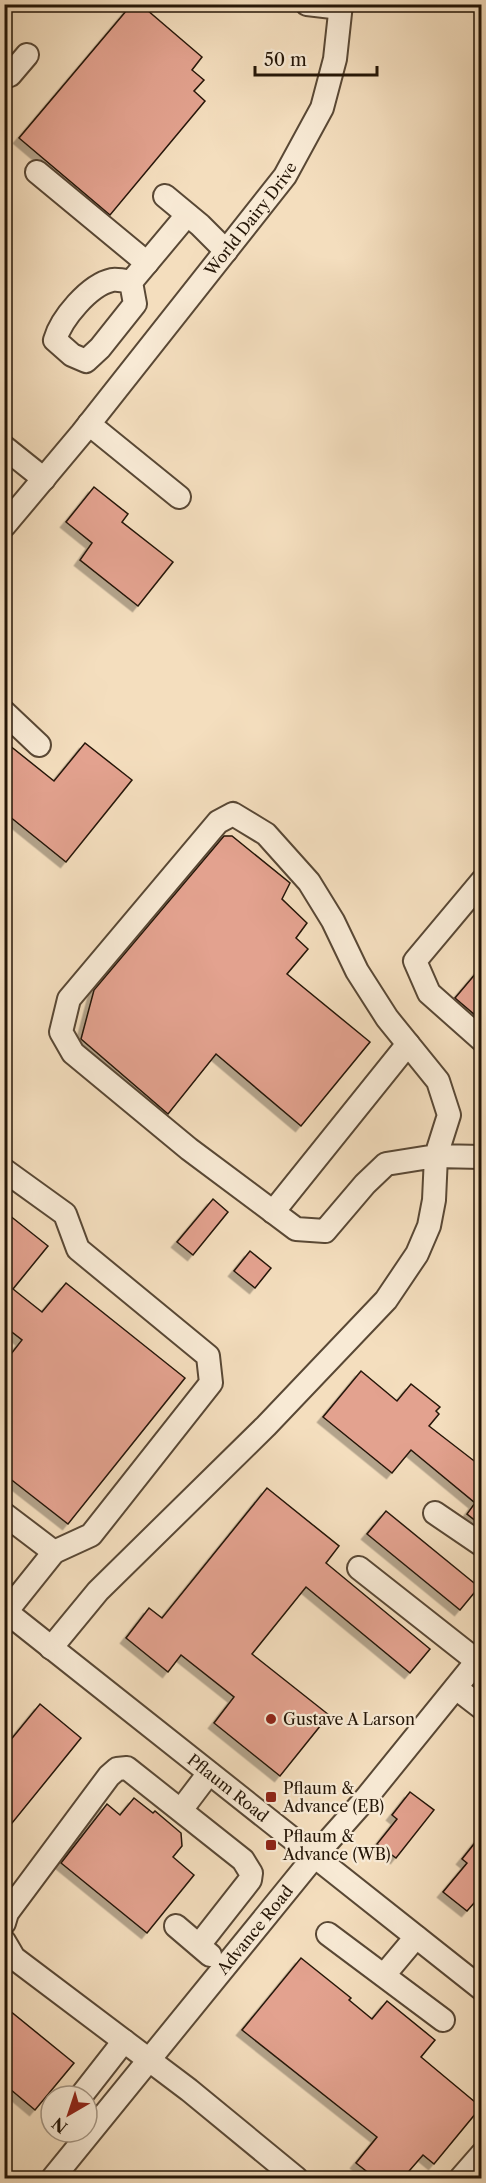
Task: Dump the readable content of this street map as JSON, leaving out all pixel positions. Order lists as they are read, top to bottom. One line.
{"streets":{"street":["World Dairy Drive","Pflaum Road","Advance Road"]},"crossings":[["Pflaum Road","Advance Road"]],"places":{"other":["Gustave A Larson"],"transit":["Pflaum & Advance (EB)","Pflaum & Advance (WB)"]},"scale_bar":"50 m","north":"bottom left"}
